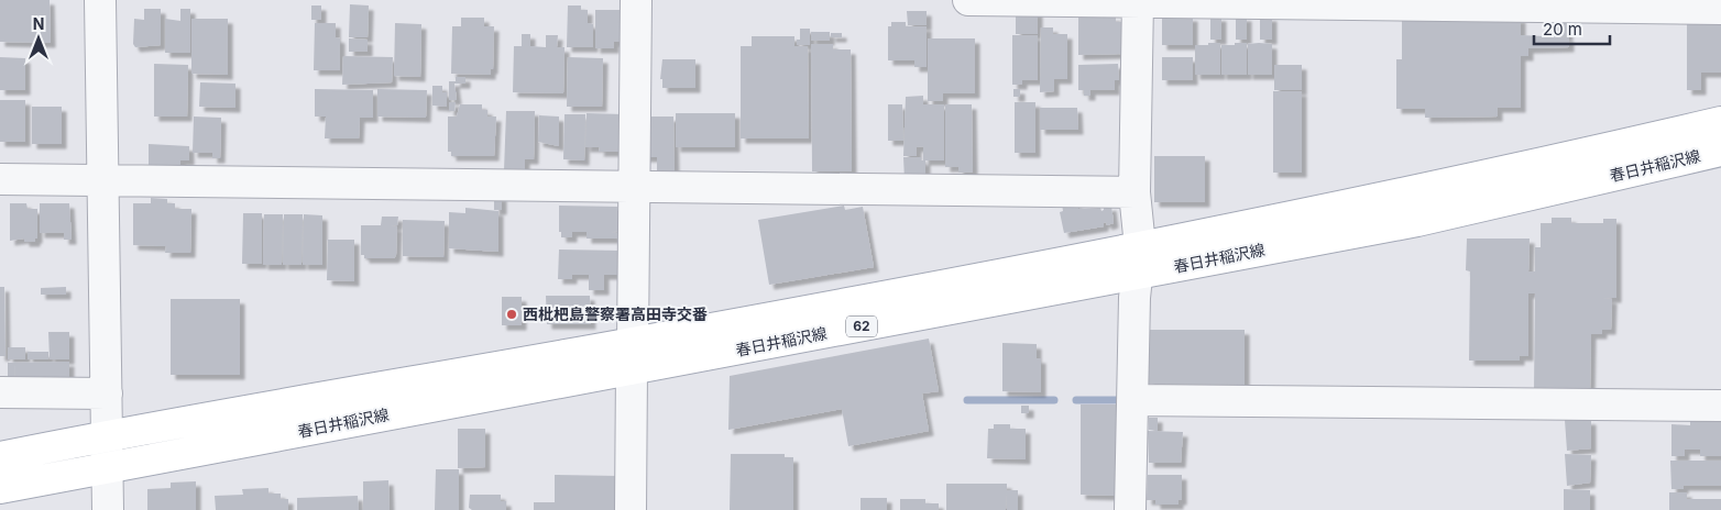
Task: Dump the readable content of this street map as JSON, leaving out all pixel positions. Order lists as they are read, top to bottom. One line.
{"streets":{"main road":["春日井稲沢線","62"]},"places":["西枇杷島警察署高田寺交番"],"scale_bar":"20 m","north":"top"}
